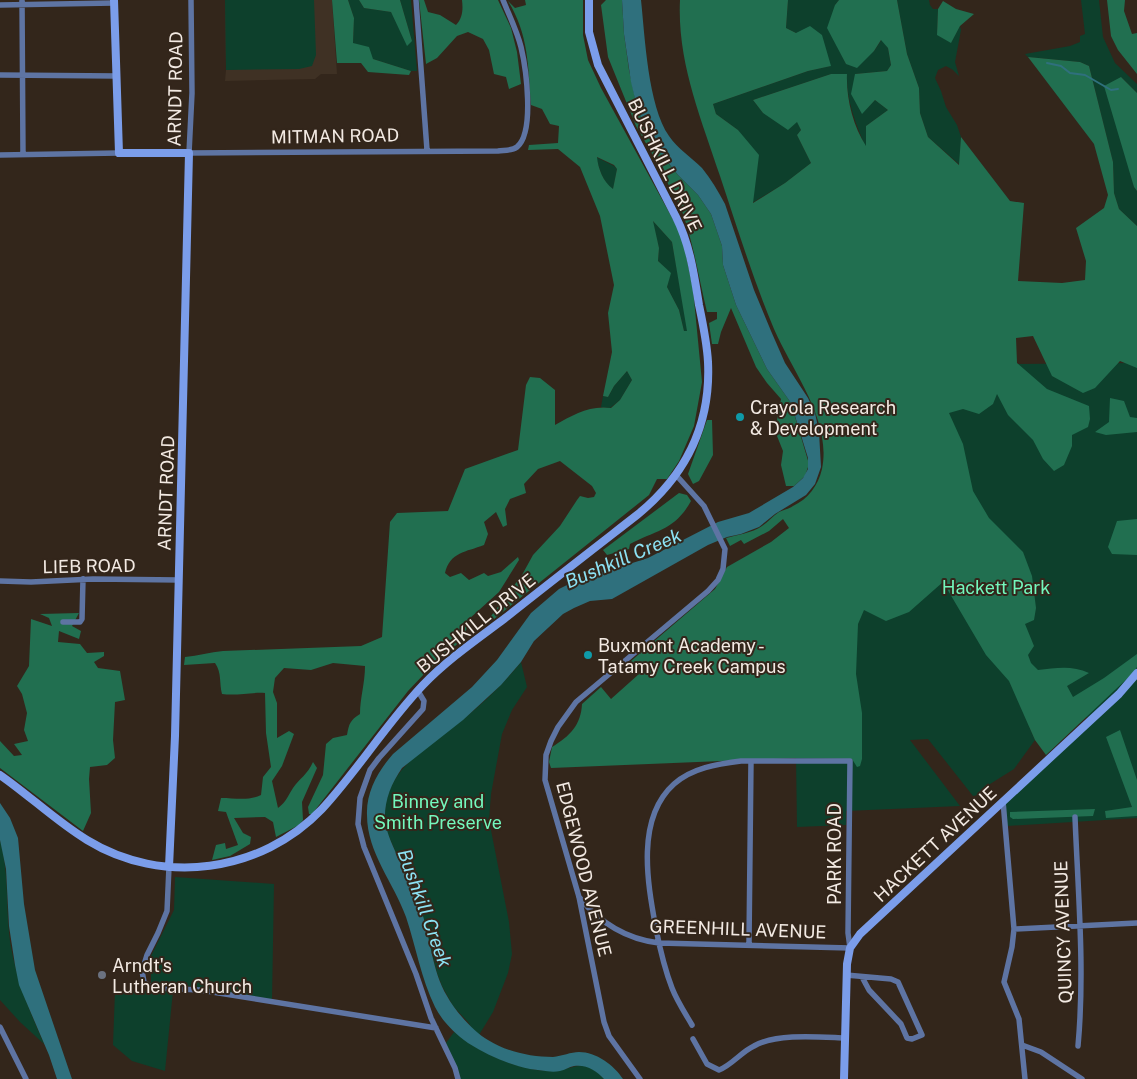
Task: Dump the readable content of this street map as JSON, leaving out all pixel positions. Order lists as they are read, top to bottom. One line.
{"streets":{"main road":["ARNDT ROAD","MITMAN ROAD","BUSHKILL DRIVE","HACKETT AVENUE"],"street":["LIEB ROAD","PARK ROAD","EDGEWOOD AVENUE","GREENHILL AVENUE","QUINCY AVENUE"]},"crossings":[["ARNDT ROAD","MITMAN ROAD"],["ARNDT ROAD","BUSHKILL DRIVE"],["ARNDT ROAD","LIEB ROAD"],["BUSHKILL DRIVE","EDGEWOOD AVENUE"],["HACKETT AVENUE","PARK ROAD"],["HACKETT AVENUE","GREENHILL AVENUE"],["PARK ROAD","GREENHILL AVENUE"],["EDGEWOOD AVENUE","GREENHILL AVENUE"]],"water":["Bushkill Creek"],"parks":["Hackett Park","Binney and Smith Preserve"],"places":["Crayola Research & Development","Buxmont Academy - Tatamy Creek Campus","Arndt's Lutheran Church"]}
